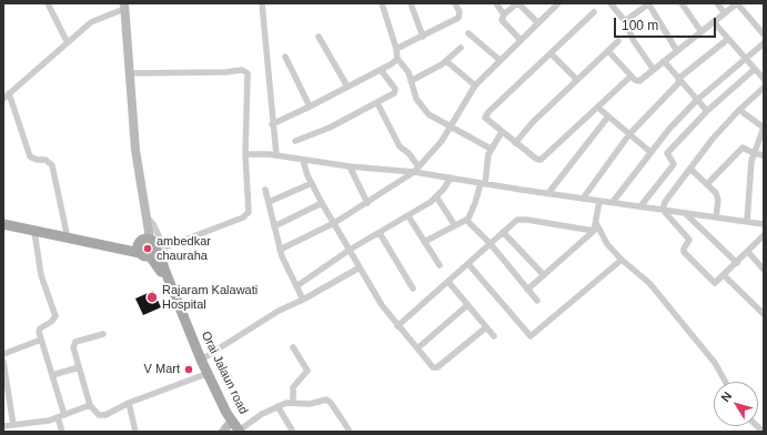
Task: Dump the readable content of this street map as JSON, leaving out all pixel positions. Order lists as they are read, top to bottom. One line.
{"streets":{"main road":["Orai Jalaun road"]},"places":["ambedkar chauraha","Rajaram Kalawati Hospital","V Mart"],"scale_bar":"100 m","north":"top left"}
